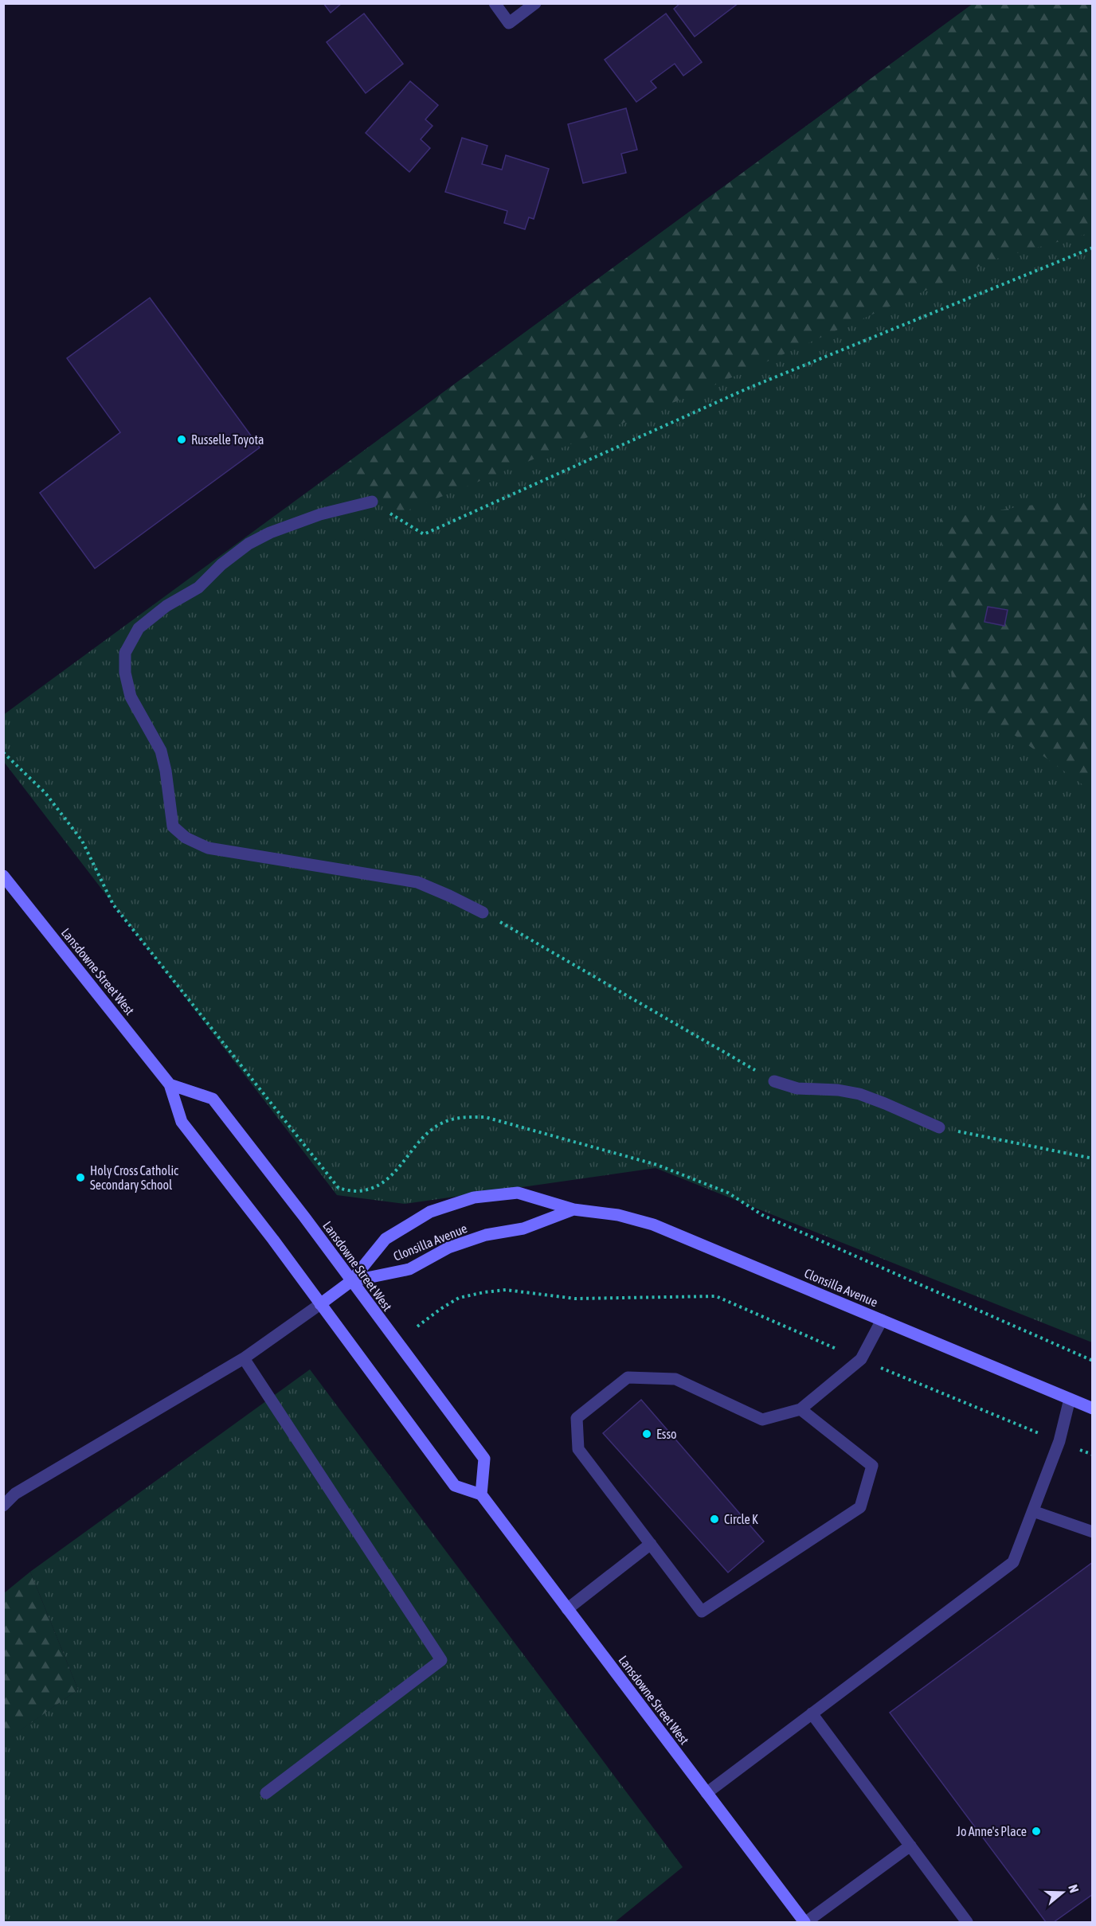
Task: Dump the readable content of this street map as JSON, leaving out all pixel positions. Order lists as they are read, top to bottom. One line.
{"streets":{"main road":["Lansdowne Street West","Clonsilla Avenue"]},"crossings":[["Lansdowne Street West","Clonsilla Avenue"]],"places":["Russelle Toyota","Holy Cross Catholic Secondary School","Esso","Circle K","Jo Anne's Place"],"north":"right"}
